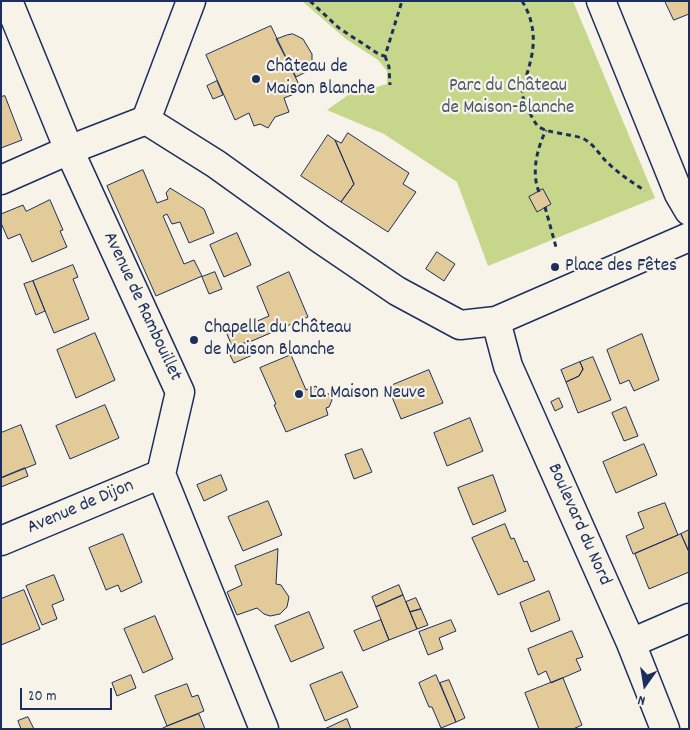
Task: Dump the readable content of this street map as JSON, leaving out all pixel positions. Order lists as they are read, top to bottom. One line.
{"streets":{"street":["Avenue de Rambouillet","Avenue de Dijon","Boulevard du Nord"]},"crossings":[["Avenue de Rambouillet","Avenue de Dijon"]],"parks":["Parc du Château de Maison-Blanche"],"places":["Château de Maison Blanche","Place des Fêtes","Chapelle du Château de Maison Blanche","La Maison Neuve"],"scale_bar":"20 m","north":"bottom"}
